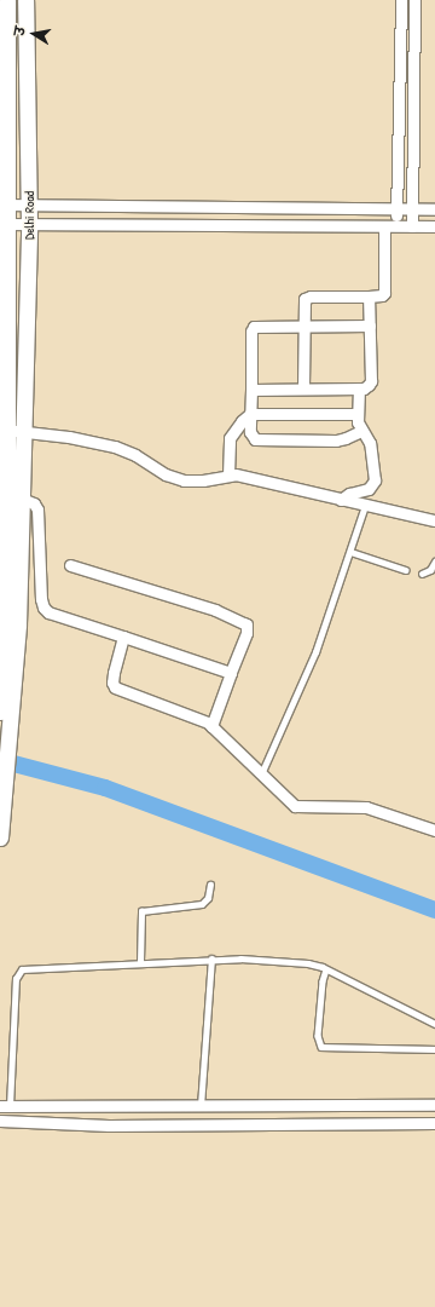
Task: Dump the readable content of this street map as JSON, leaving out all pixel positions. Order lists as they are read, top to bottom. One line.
{"streets":{"main road":["Delhi Road"]},"north":"left"}
